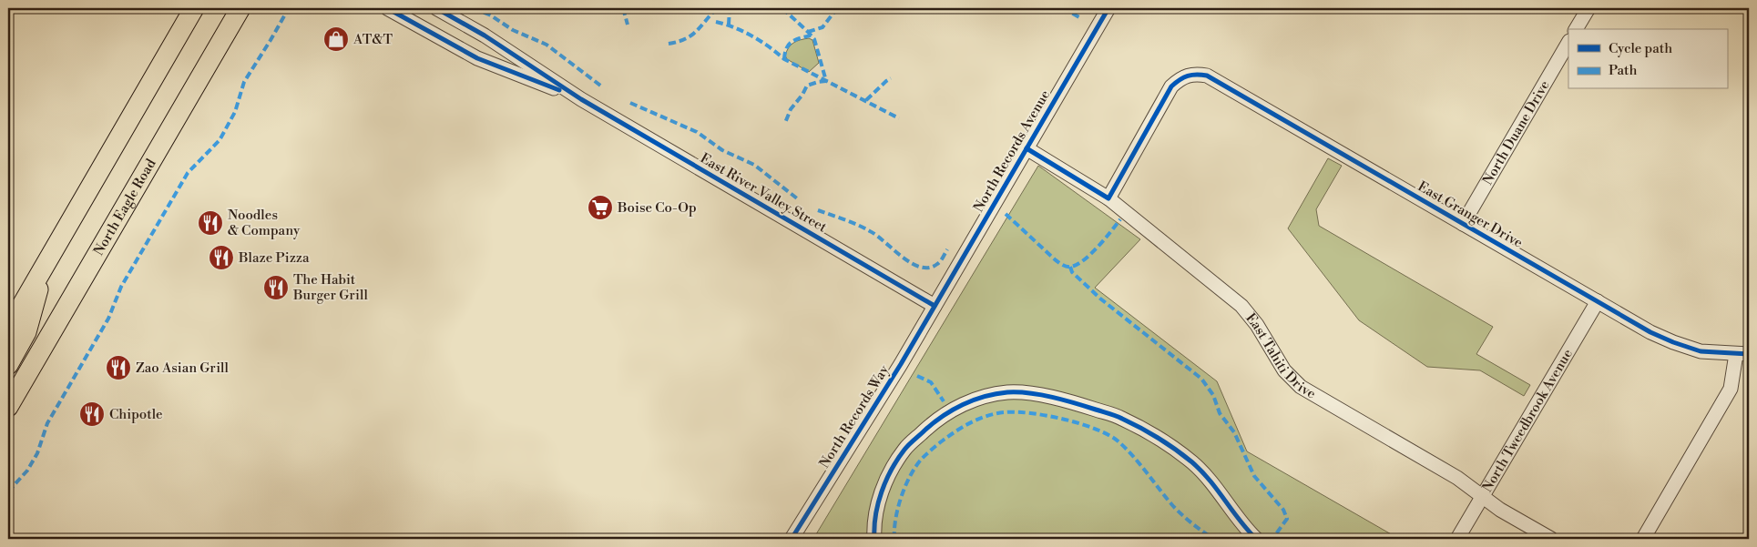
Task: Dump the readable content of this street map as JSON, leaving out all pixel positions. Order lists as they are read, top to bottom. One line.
{"streets":{"highway":["North Eagle Road"],"street":["North Duane Drive","North Records Avenue","East River Valley Street","East Granger Drive","East Tahiti Drive","North Records Way","North Tweedbrook Avenue"]},"crossings":[["North Duane Drive","East Granger Drive"],["North Records Avenue","East River Valley Street"],["North Records Avenue","East Tahiti Drive"],["North Records Avenue","North Records Way"],["East River Valley Street","North Records Way"],["East Granger Drive","East Tahiti Drive"],["East Granger Drive","North Tweedbrook Avenue"],["East Tahiti Drive","North Tweedbrook Avenue"]],"places":{"shop":["AT&T"],"supermarket":["Boise Co-Op"],"restaurant":["Noodles & Company","Blaze Pizza","The Habit Burger Grill","Zao Asian Grill","Chipotle"]},"legend":["Cycle path","Path"]}
